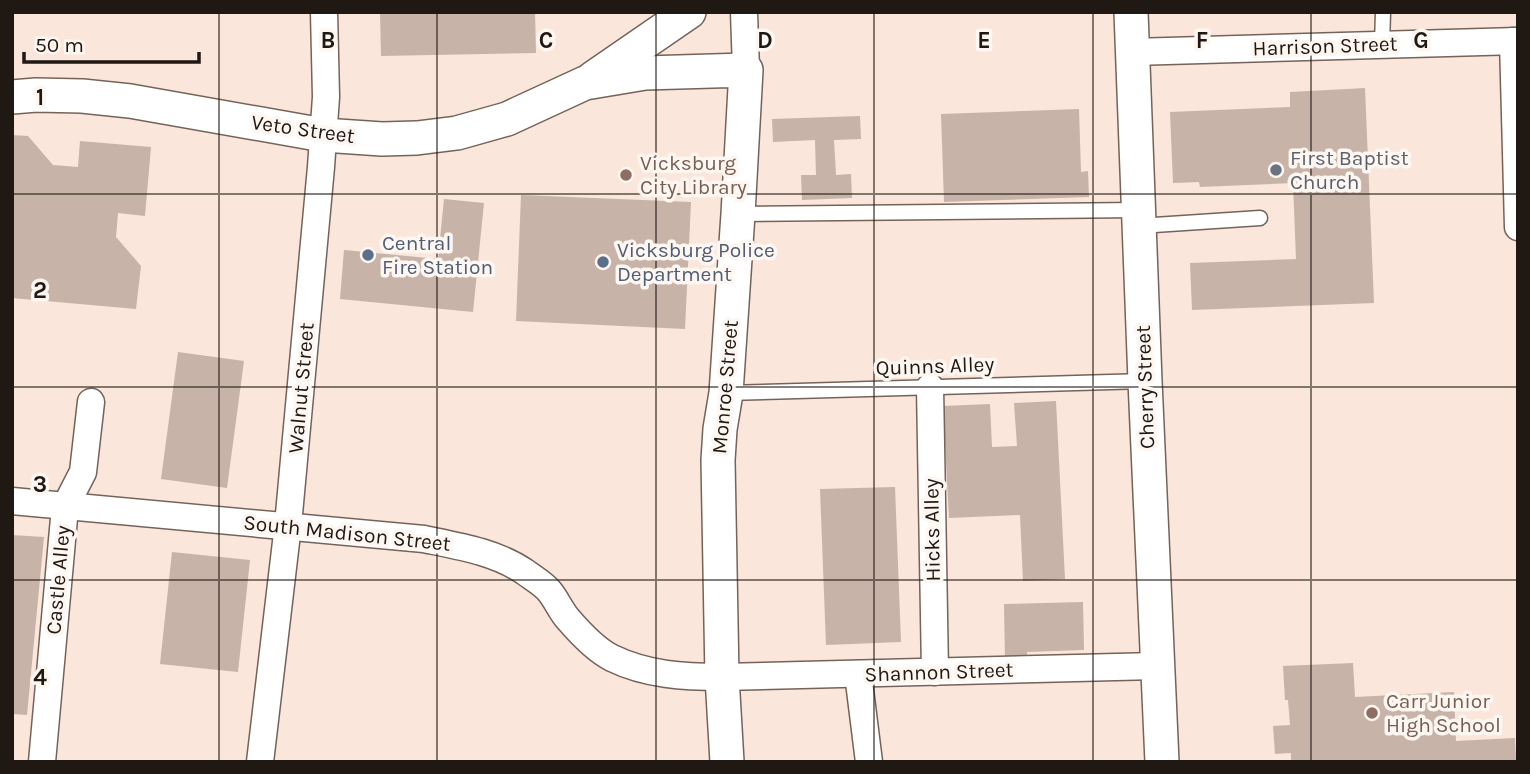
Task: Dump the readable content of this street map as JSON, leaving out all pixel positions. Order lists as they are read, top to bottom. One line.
{"streets":{"street":["Harrison Street","Veto Street","Monroe Street","Cherry Street","Walnut Street","Hicks Alley","South Madison Street","Castle Alley","Shannon Street"],"lane":["Quinns Alley"]},"crossings":[["Harrison Street","Cherry Street"],["Veto Street","Monroe Street"],["Veto Street","Walnut Street"],["Quinns Alley","Monroe Street"],["Quinns Alley","Cherry Street"],["Quinns Alley","Hicks Alley"],["Monroe Street","South Madison Street"],["Monroe Street","Shannon Street"],["Cherry Street","Shannon Street"],["Walnut Street","South Madison Street"],["Hicks Alley","Shannon Street"],["South Madison Street","Castle Alley"],["South Madison Street","Shannon Street"]],"places":["First Baptist Church","Vicksburg City Library","Central Fire Station","Vicksburg Police Department","Carr Junior High School"],"scale_bar":"50 m","grid":{"columns":["B","C","D","E","F","G"],"rows":["1","2","3","4"]}}
